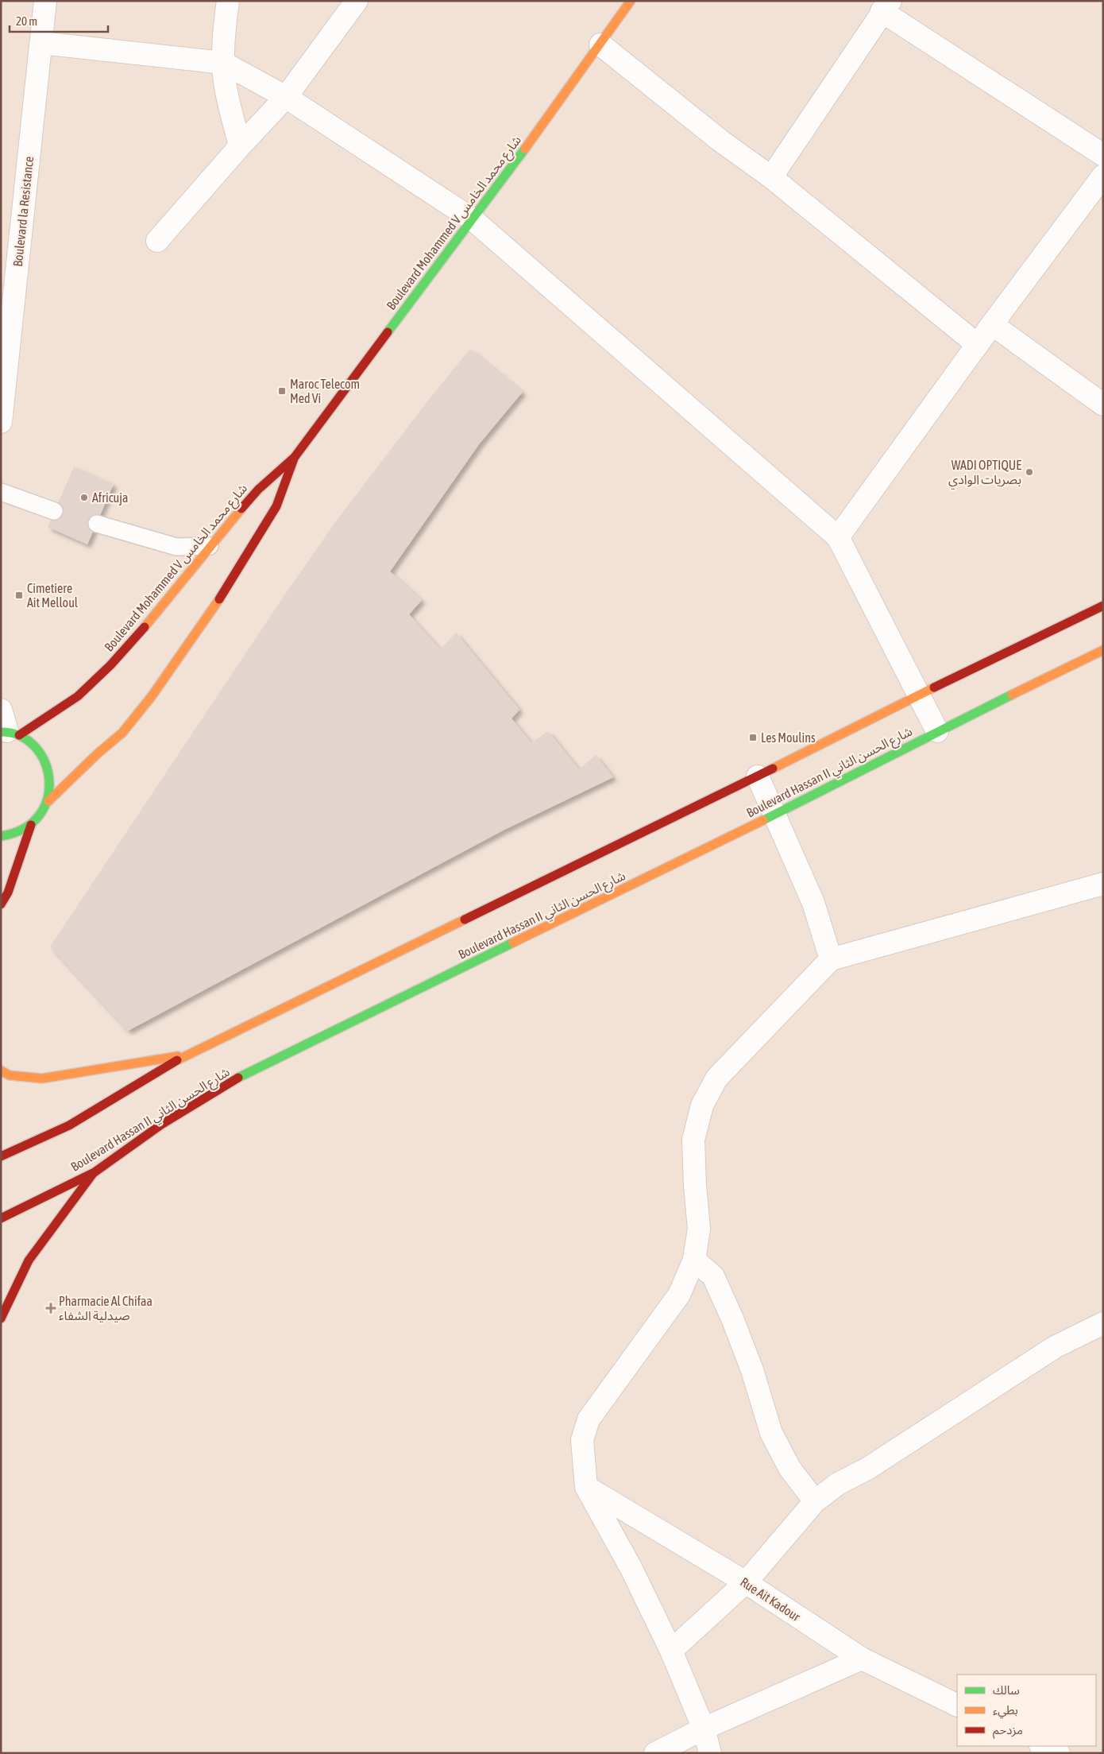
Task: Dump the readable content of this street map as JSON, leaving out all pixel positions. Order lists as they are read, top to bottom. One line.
{"streets":{"main road":["Boulevard Mohammed V شارع محمد الخامس","Boulevard Hassan II شارع الحسن الثاني"],"street":["Boulevard la Resistance","Rue Ait Kadour"]},"places":{"transit":["Maroc Telecom Med Vi","Cimetiere Ait Melloul","Les Moulins"],"other":["WADI OPTIQUE بصريات الوادي","Africuja"],"health":["Pharmacie Al Chifaa صيدلية الشفاء"]},"legend":["سالك","بطيء","مزدحم"],"scale_bar":"20 m"}
